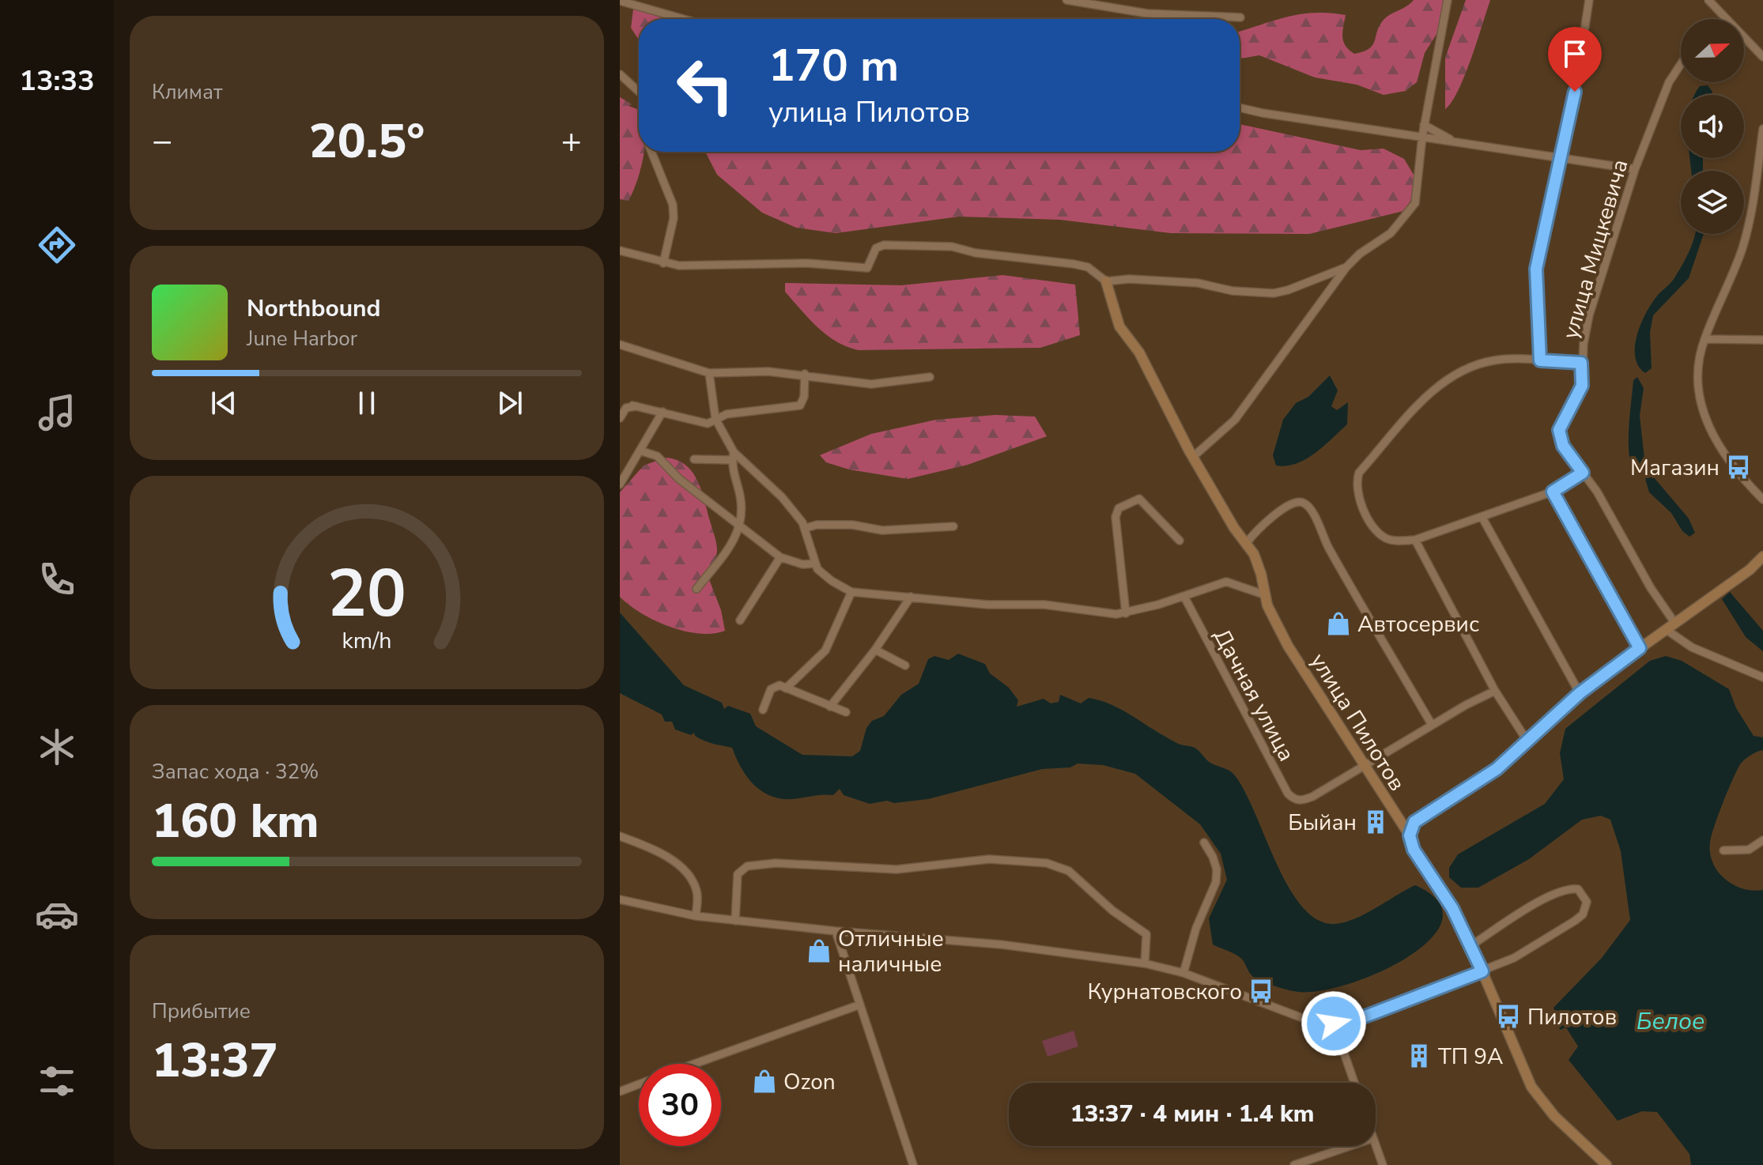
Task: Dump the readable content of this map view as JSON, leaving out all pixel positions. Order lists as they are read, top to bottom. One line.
{"streets":{"street":["улица Мицкевича","Дачная улица","улица Пилотов"]},"crossings":[["Дачная улица","улица Пилотов"]],"water":["Белое"],"places":{"bus stop":["Магазин","Курнатовского","Пилотов"],"shop":["Автосервис","Отличные наличные","Ozon"],"building":["Быйан","ТП 9А"]},"north":"right","page":{"tabs":"13:33","tile":["Климат",["Запас хода · 32%","160 km"],["Прибытие","13:37"]],"turn":["170 m","улица Пилотов"],"heat":["−","20.5°","+"],"song":["Northbound","June Harbor"],"limit":"30","trip":"13:37 · 4 мин · 1.4 km","gauge":["20","km/h"]}}
